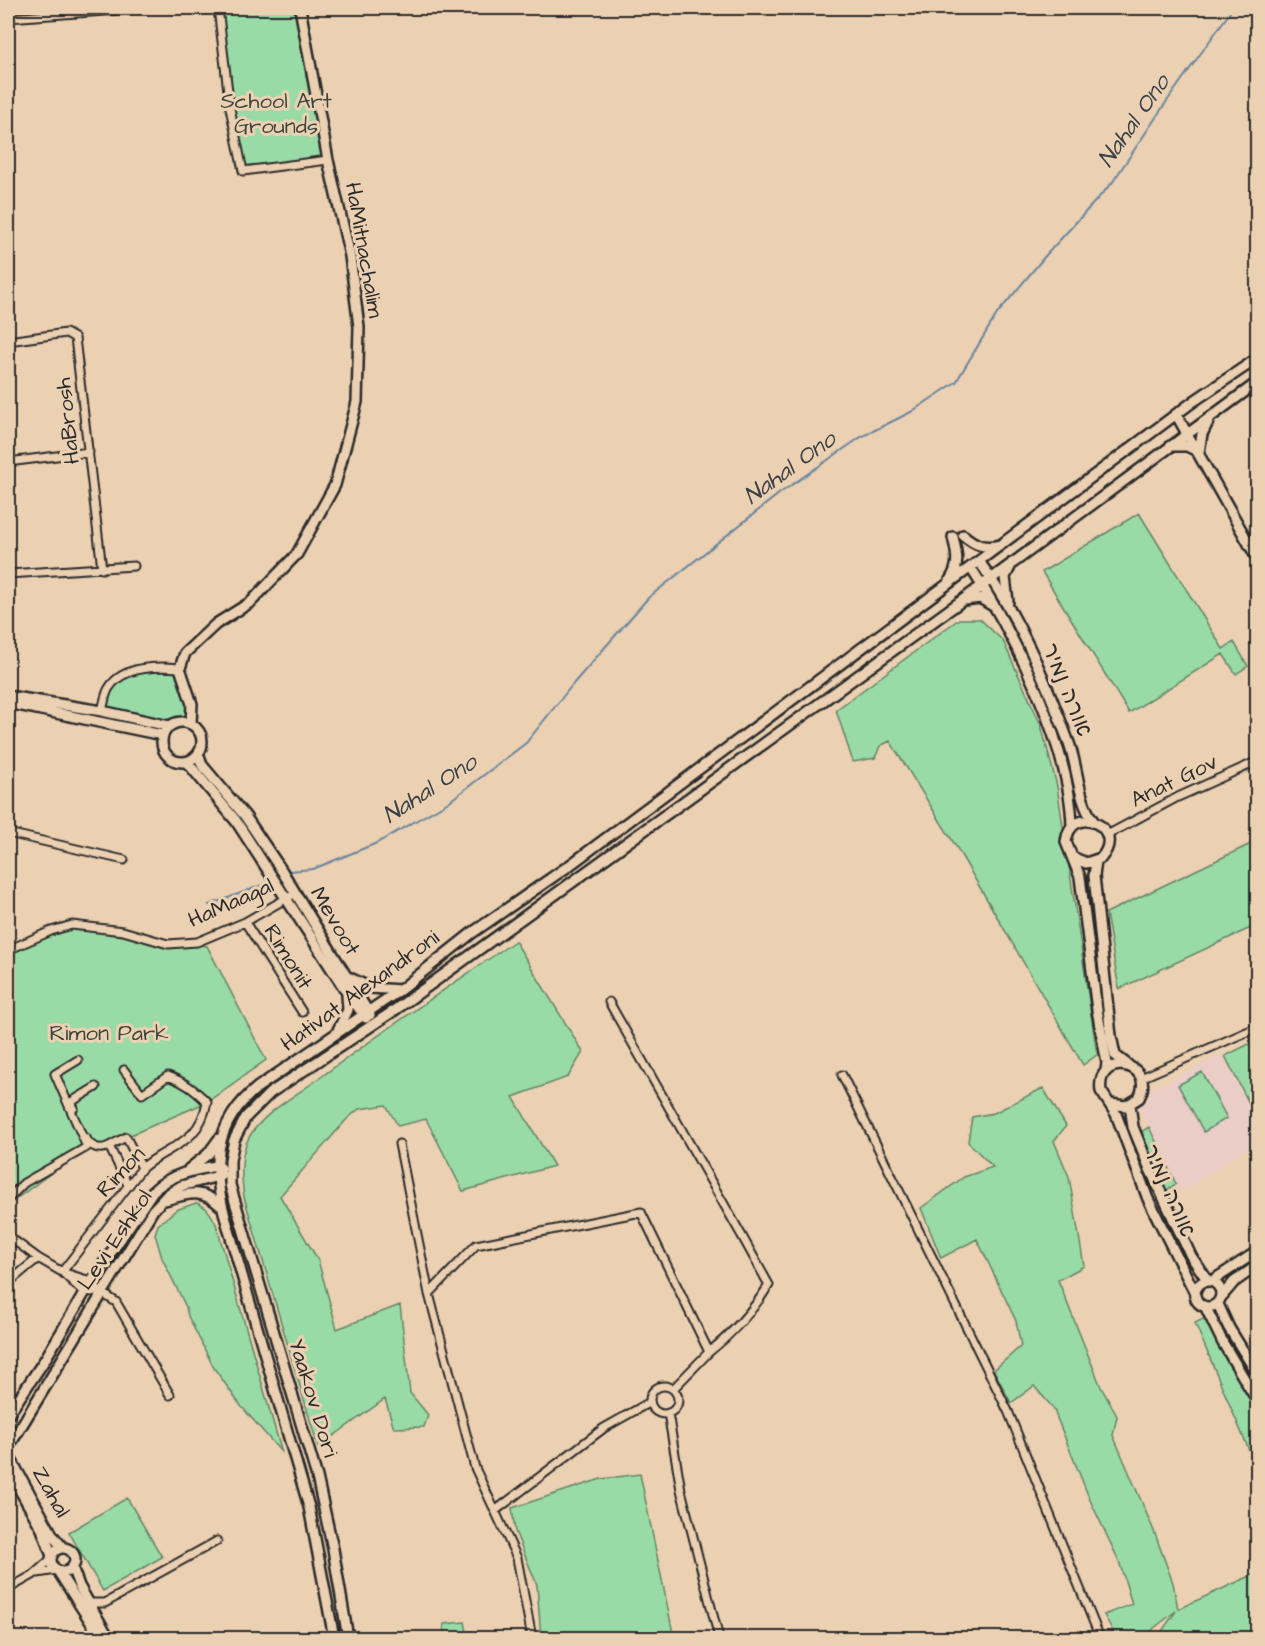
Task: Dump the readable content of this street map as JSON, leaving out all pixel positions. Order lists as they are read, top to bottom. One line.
{"streets":{"main road":["HaMitnachalim","אורה נמיר","Mevoot","Hativat Alexandroni","Levi Eshkol","Yaakov Dori","Zahal"],"street":["HaBrosh","Anat Gov","HaMaagal","Rimonit","Rimon"]},"crossings":[["אורה נמיר","Anat Gov"],["אורה נמיר","Hativat Alexandroni"],["HaMaagal","Mevoot"],["HaMaagal","Rimonit"],["Mevoot","Hativat Alexandroni"],["Hativat Alexandroni","Levi Eshkol"],["Hativat Alexandroni","Yaakov Dori"],["Levi Eshkol","Yaakov Dori"]],"water":["Nahal Ono"],"parks":["School Art Grounds","Rimon Park"]}
